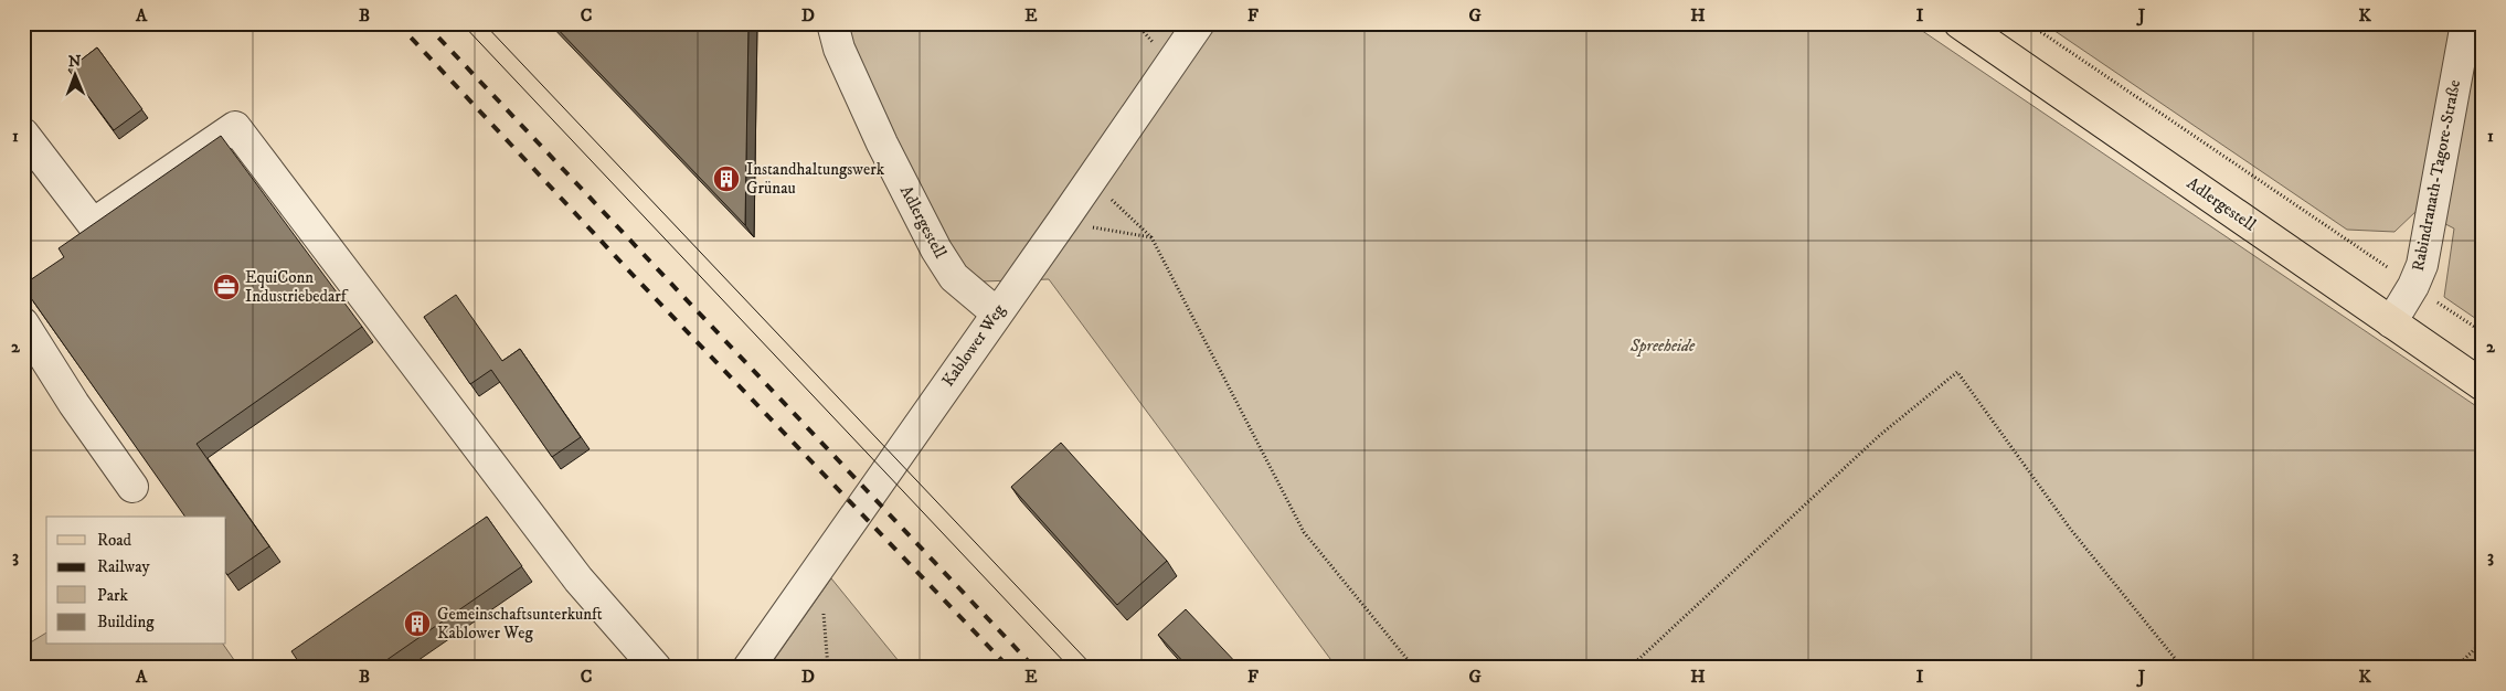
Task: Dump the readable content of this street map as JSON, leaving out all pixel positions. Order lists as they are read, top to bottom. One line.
{"streets":{"main road":["Adlergestell"],"street":["Rabindranath-Tagore-Straße","Kablower Weg"]},"crossings":[["Rabindranath-Tagore-Straße","Adlergestell"],["Adlergestell","Kablower Weg"]],"parks":["Spreeheide"],"places":{"building":["Instandhaltungswerk Grünau","Gemeinschaftsunterkunft Kablower Weg"],"office":["EquiConn Industriebedarf"]},"legend":["Road","Railway","Park","Building"],"north":"top","grid":{"columns":["A","B","C","D","E","F","G","H","I","J","K"],"rows":["1","2","3"]}}
